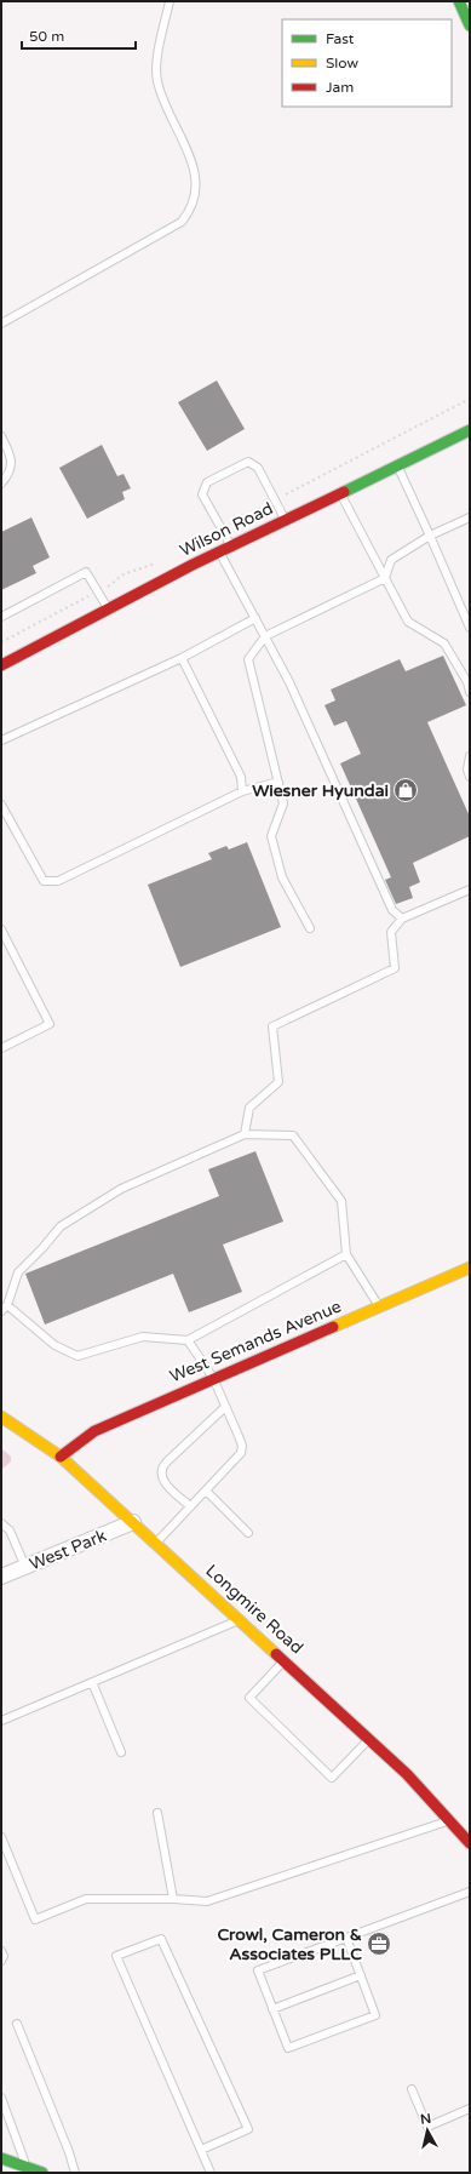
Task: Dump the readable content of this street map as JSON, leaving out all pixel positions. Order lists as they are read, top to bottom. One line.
{"streets":{"street":["Wilson Road","West Semands Avenue","West Park","Longmire Road"]},"crossings":[["West Semands Avenue","Longmire Road"],["West Park","Longmire Road"]],"places":{"shop":["Wiesner Hyundai"],"office":["Crowl, Cameron & Associates PLLC"]},"legend":["Fast","Slow","Jam"],"scale_bar":"50 m","north":"top"}
